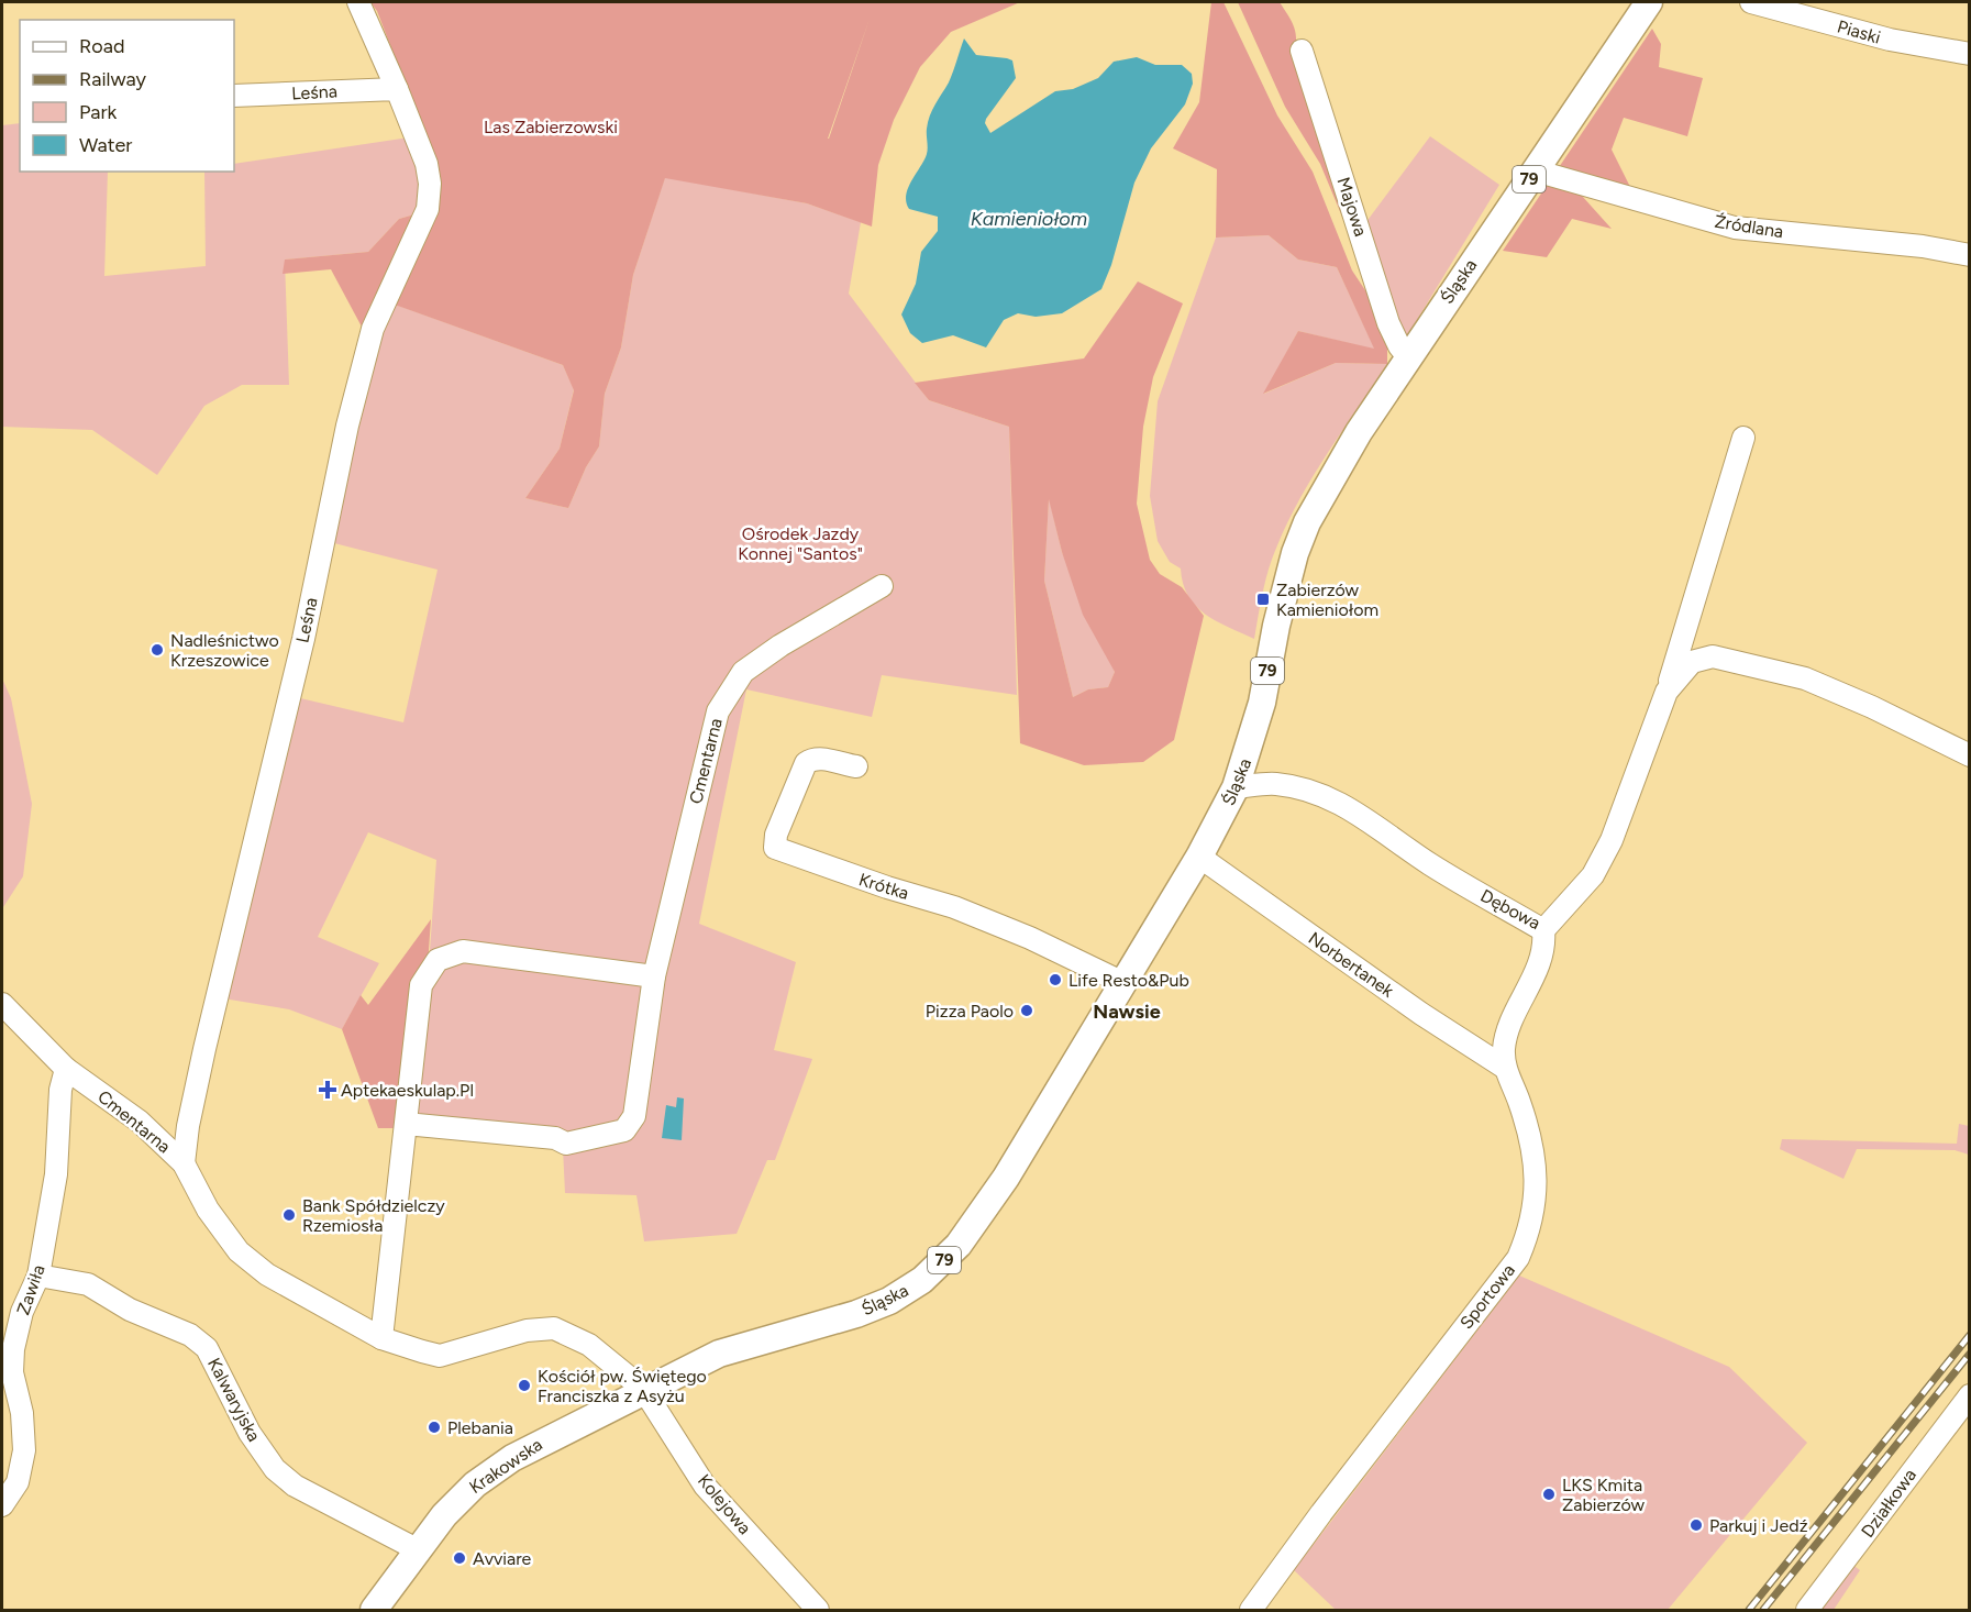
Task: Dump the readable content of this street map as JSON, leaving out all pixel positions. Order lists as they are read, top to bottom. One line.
{"streets":{"main road":["79","Śląska","Krakowska"],"street":["Piaski","Leśna","Majowa","Źródlana","Cmentarna","Krótka","Dębowa","Norbertanek","Zawiła","Sportowa","Kalwaryjska","Działkowa","Kolejowa"]},"crossings":[["Leśna","Cmentarna"],["Majowa","Śląska"],["Źródlana","Śląska"],["Śląska","Cmentarna"],["Śląska","Krótka"],["Śląska","Dębowa"],["Śląska","Norbertanek"],["Śląska","Krakowska"],["Śląska","Kolejowa"],["Cmentarna","Zawiła"],["Cmentarna","Krakowska"],["Cmentarna","Kolejowa"],["Dębowa","Sportowa"],["Norbertanek","Sportowa"],["Zawiła","Kalwaryjska"],["Kalwaryjska","Krakowska"],["Krakowska","Kolejowa"]],"districts":["Nawsie"],"water":["Kamieniołom"],"parks":["Las Zabierzowski","Ośrodek Jazdy Konnej \"Santos\""],"places":{"transit":["Zabierzów Kamieniołom"],"other":["Nadleśnictwo Krzeszowice","Life Resto&Pub","Pizza Paolo","Bank Spółdzielczy Rzemiosła","Kościół pw. Świętego Franciszka z Asyżu","Plebania","LKS Kmita Zabierzów","Parkuj i Jedź","Avviare"],"health":["Aptekaeskulap.Pl"]},"legend":["Road","Railway","Park","Water"]}
